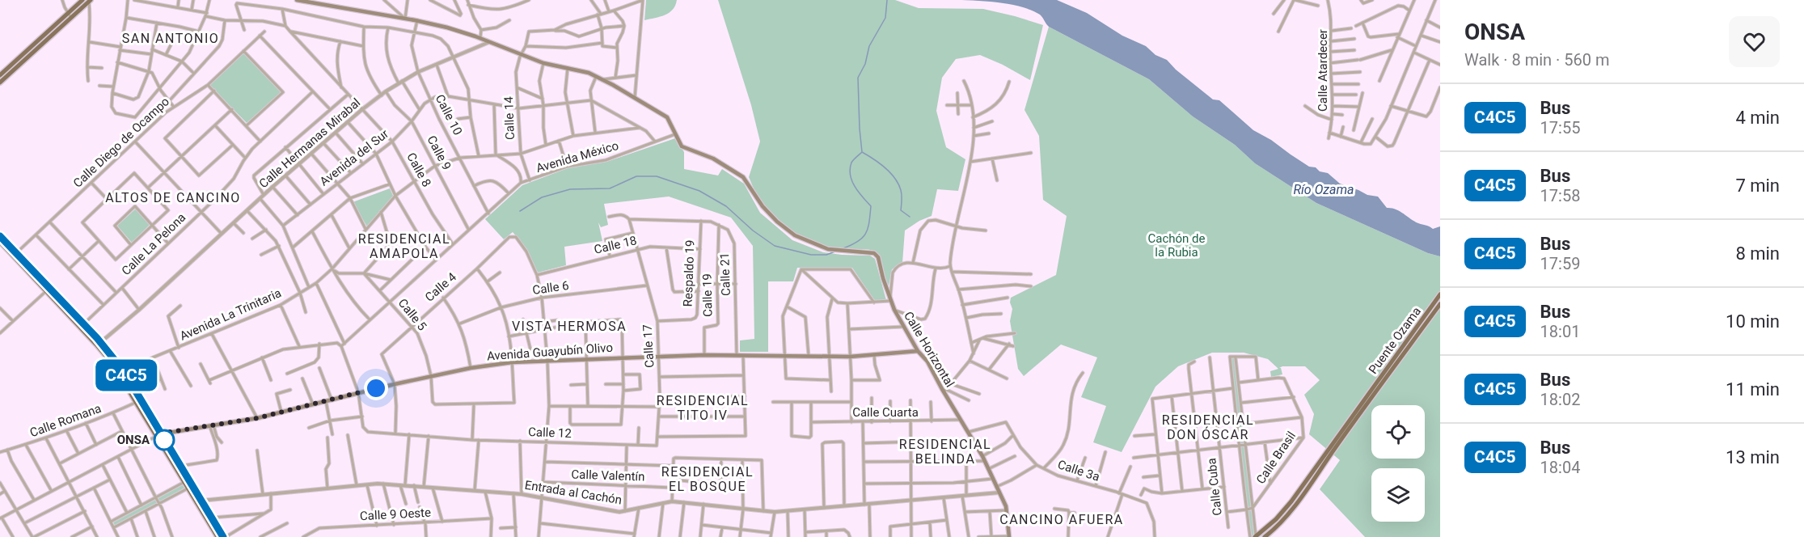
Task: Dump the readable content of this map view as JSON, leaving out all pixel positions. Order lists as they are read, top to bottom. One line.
{"streets":{"main road":["Puente Ozama","Calle Horizontal","Avenida Guayubín Olivo"],"street":["Calle Atardecer","Calle 10","Calle 14","Calle Diego de Ocampo","Calle Hermanas Mirabal","Calle 9","Avenida México","Avenida del Sur","Calle 8","Calle La Pelona","Calle 18","Respaldo 19","Calle 21","Calle 4","Calle 6","Calle 19","Avenida La Trinitaria","Calle 5","Calle 17","Calle Cuarta","Calle Romana","Calle 12","Calle Brasil","Calle 3a","Calle Valentín","Calle Cuba","Entrada al Cachón","Calle 9 Oeste"]},"crossings":[["Calle 10","Calle Hermanas Mirabal"],["Calle 10","Avenida México"],["Calle 10","Avenida del Sur"],["Calle 10","Avenida La Trinitaria"],["Calle 14","Avenida México"],["Calle 14","Avenida La Trinitaria"],["Calle Hermanas Mirabal","Calle 9"],["Calle Hermanas Mirabal","Calle 8"],["Calle 9","Avenida México"],["Calle 9","Avenida del Sur"],["Calle 9","Avenida La Trinitaria"],["Avenida México","Calle 8"],["Avenida México","Calle 5"],["Avenida México","Calle Horizontal"],["Avenida del Sur","Calle 8"],["Calle 8","Avenida La Trinitaria"],["Calle 18","Respaldo 19"],["Calle 18","Calle 4"],["Calle 18","Calle 17"],["Respaldo 19","Calle 17"],["Calle 21","Calle 19"],["Calle 21","Avenida Guayubín Olivo"],["Calle 4","Calle 5"],["Calle 4","Avenida Guayubín Olivo"],["Calle 6","Calle 17"],["Calle 19","Avenida Guayubín Olivo"],["Calle 5","Avenida Guayubín Olivo"],["Calle 17","Avenida Guayubín Olivo"],["Calle 17","Calle 12"],["Calle Horizontal","Avenida Guayubín Olivo"],["Calle Horizontal","Calle Cuarta"],["Calle Horizontal","Calle 3a"],["Calle Horizontal","Entrada al Cachón"]],"districts":["SAN ANTONIO","ALTOS DE CANCINO","RESIDENCIAL AMAPOLA","VISTA HERMOSA","RESIDENCIAL TITO IV","RESIDENCIAL DON ÓSCAR","RESIDENCIAL BELINDA","RESIDENCIAL EL BOSQUE","CANCINO AFUERA"],"water":["Río Ozama"],"parks":["Cachón de la Rubia"],"places":["ONSA"],"lines":["bus line C4C5"],"page":{"on_map":"C4C5","heading":["ONSA","Walk · 8 min · 560 m"],"list":[{"mark":"C4C5","name":"Bus","note":"17:55","value":"4 min"},{"mark":"C4C5","name":"Bus","note":"17:58","value":"7 min"},{"mark":"C4C5","name":"Bus","note":"17:59","value":"8 min"},{"mark":"C4C5","name":"Bus","note":"18:01","value":"10 min"},{"mark":"C4C5","name":"Bus","note":"18:02","value":"11 min"},{"mark":"C4C5","name":"Bus","note":"18:04","value":"13 min"}]}}
